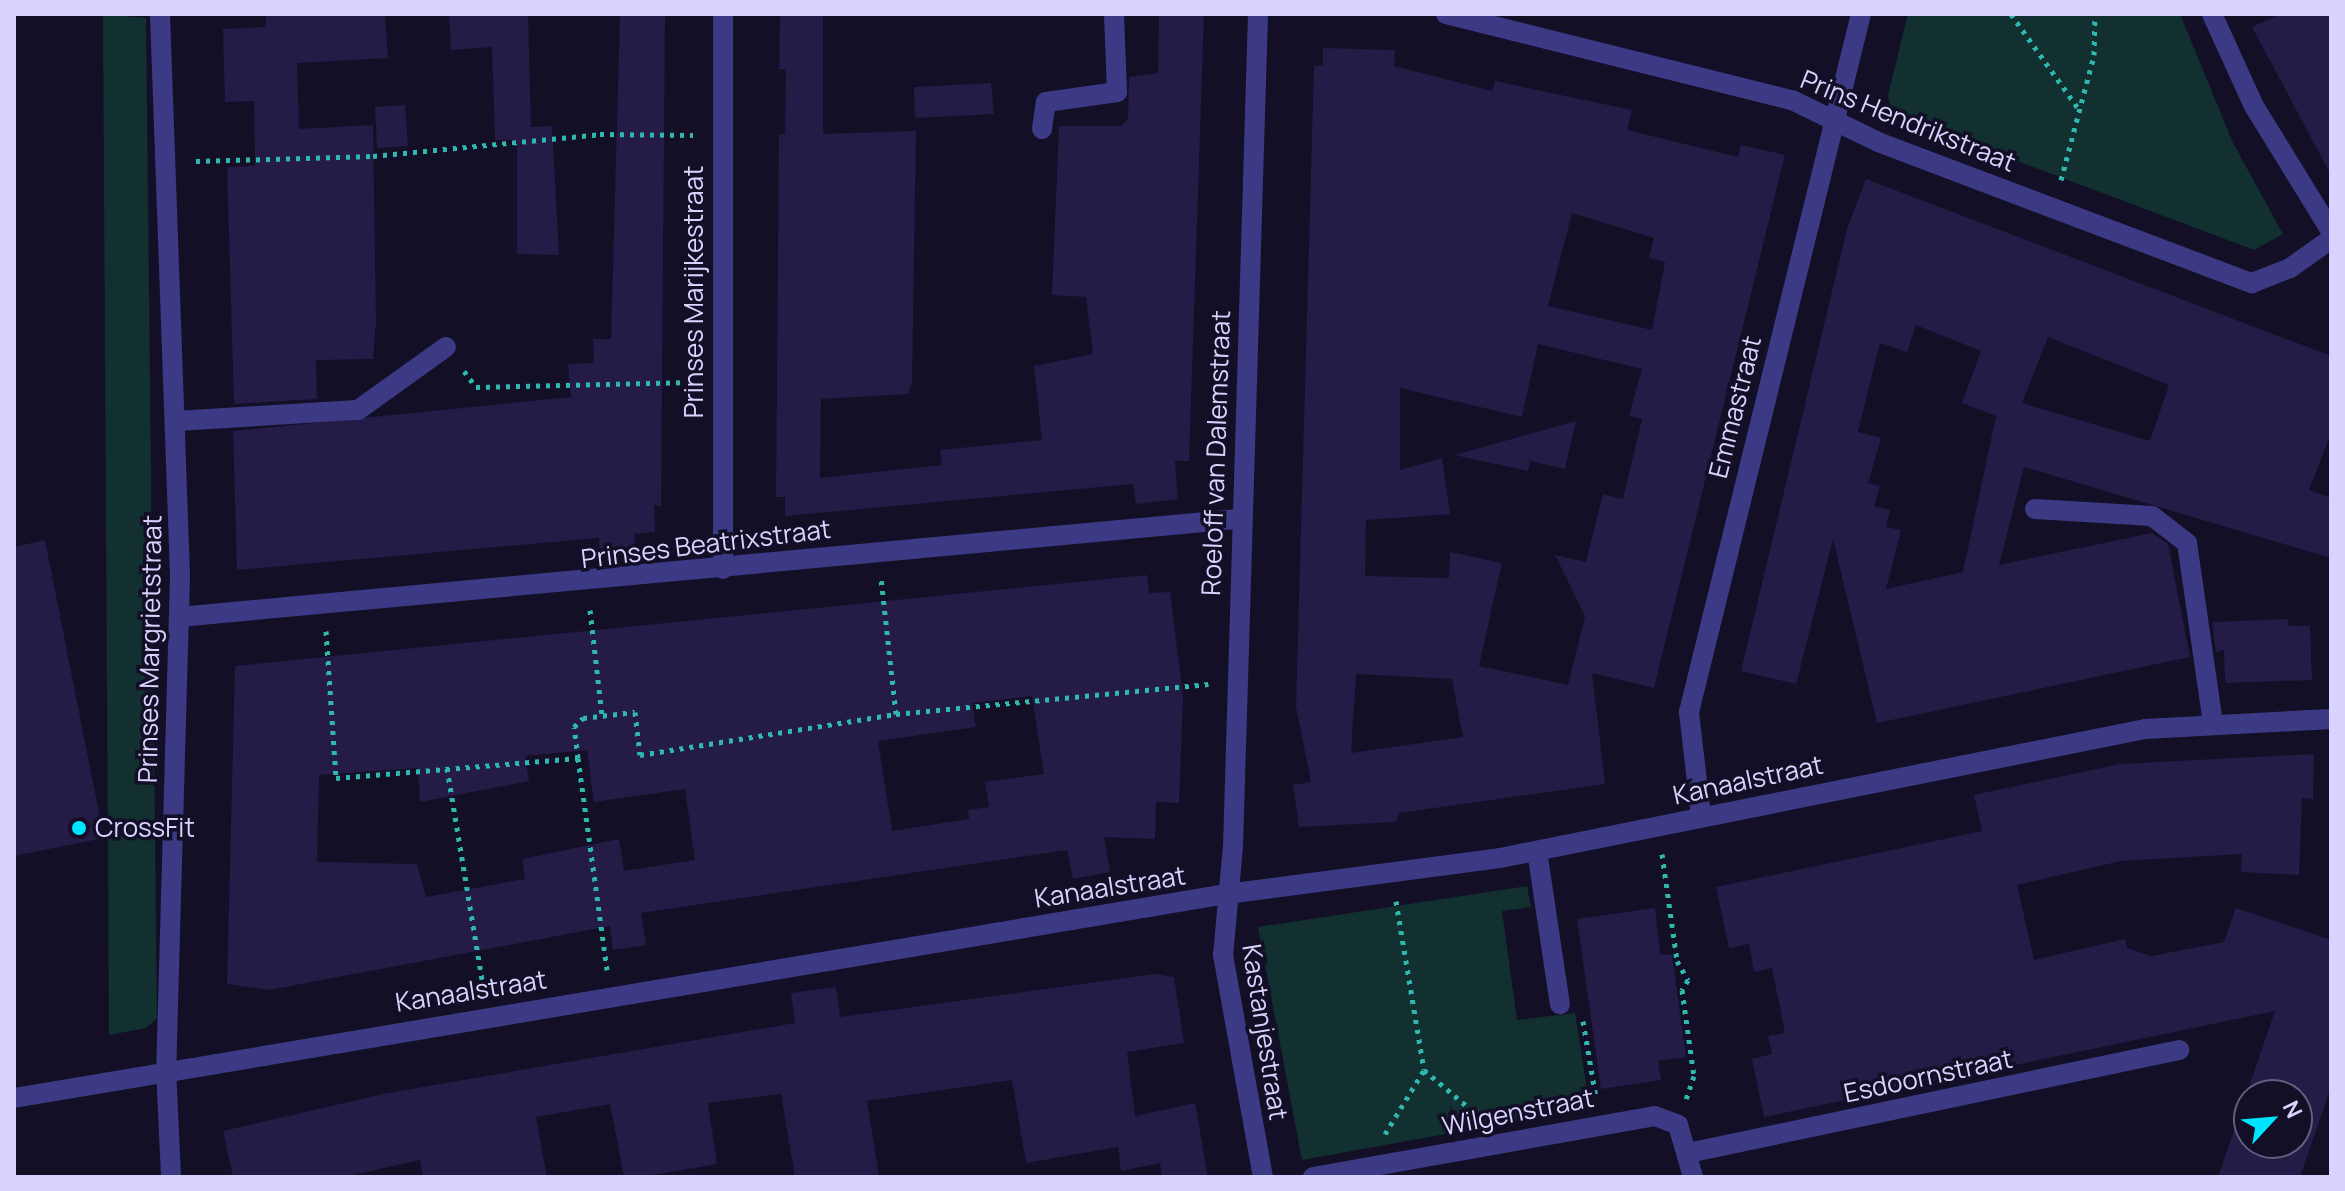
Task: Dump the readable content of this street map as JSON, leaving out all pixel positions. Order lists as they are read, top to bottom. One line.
{"streets":{"street":["Prins Hendrikstraat","Prinses Marijkestraat","Emmastraat","Roeloff van Dalemstraat","Prinses Beatrixstraat","Prinses Margrietstraat","Kanaalstraat","Kastanjestraat","Esdoornstraat","Wilgenstraat"]},"crossings":[["Prins Hendrikstraat","Emmastraat"],["Prinses Marijkestraat","Prinses Beatrixstraat"],["Emmastraat","Kanaalstraat"],["Roeloff van Dalemstraat","Prinses Beatrixstraat"],["Roeloff van Dalemstraat","Kanaalstraat"],["Roeloff van Dalemstraat","Kastanjestraat"],["Prinses Beatrixstraat","Prinses Margrietstraat"],["Prinses Margrietstraat","Kanaalstraat"],["Kanaalstraat","Kastanjestraat"]],"places":["CrossFit"],"north":"top right"}
